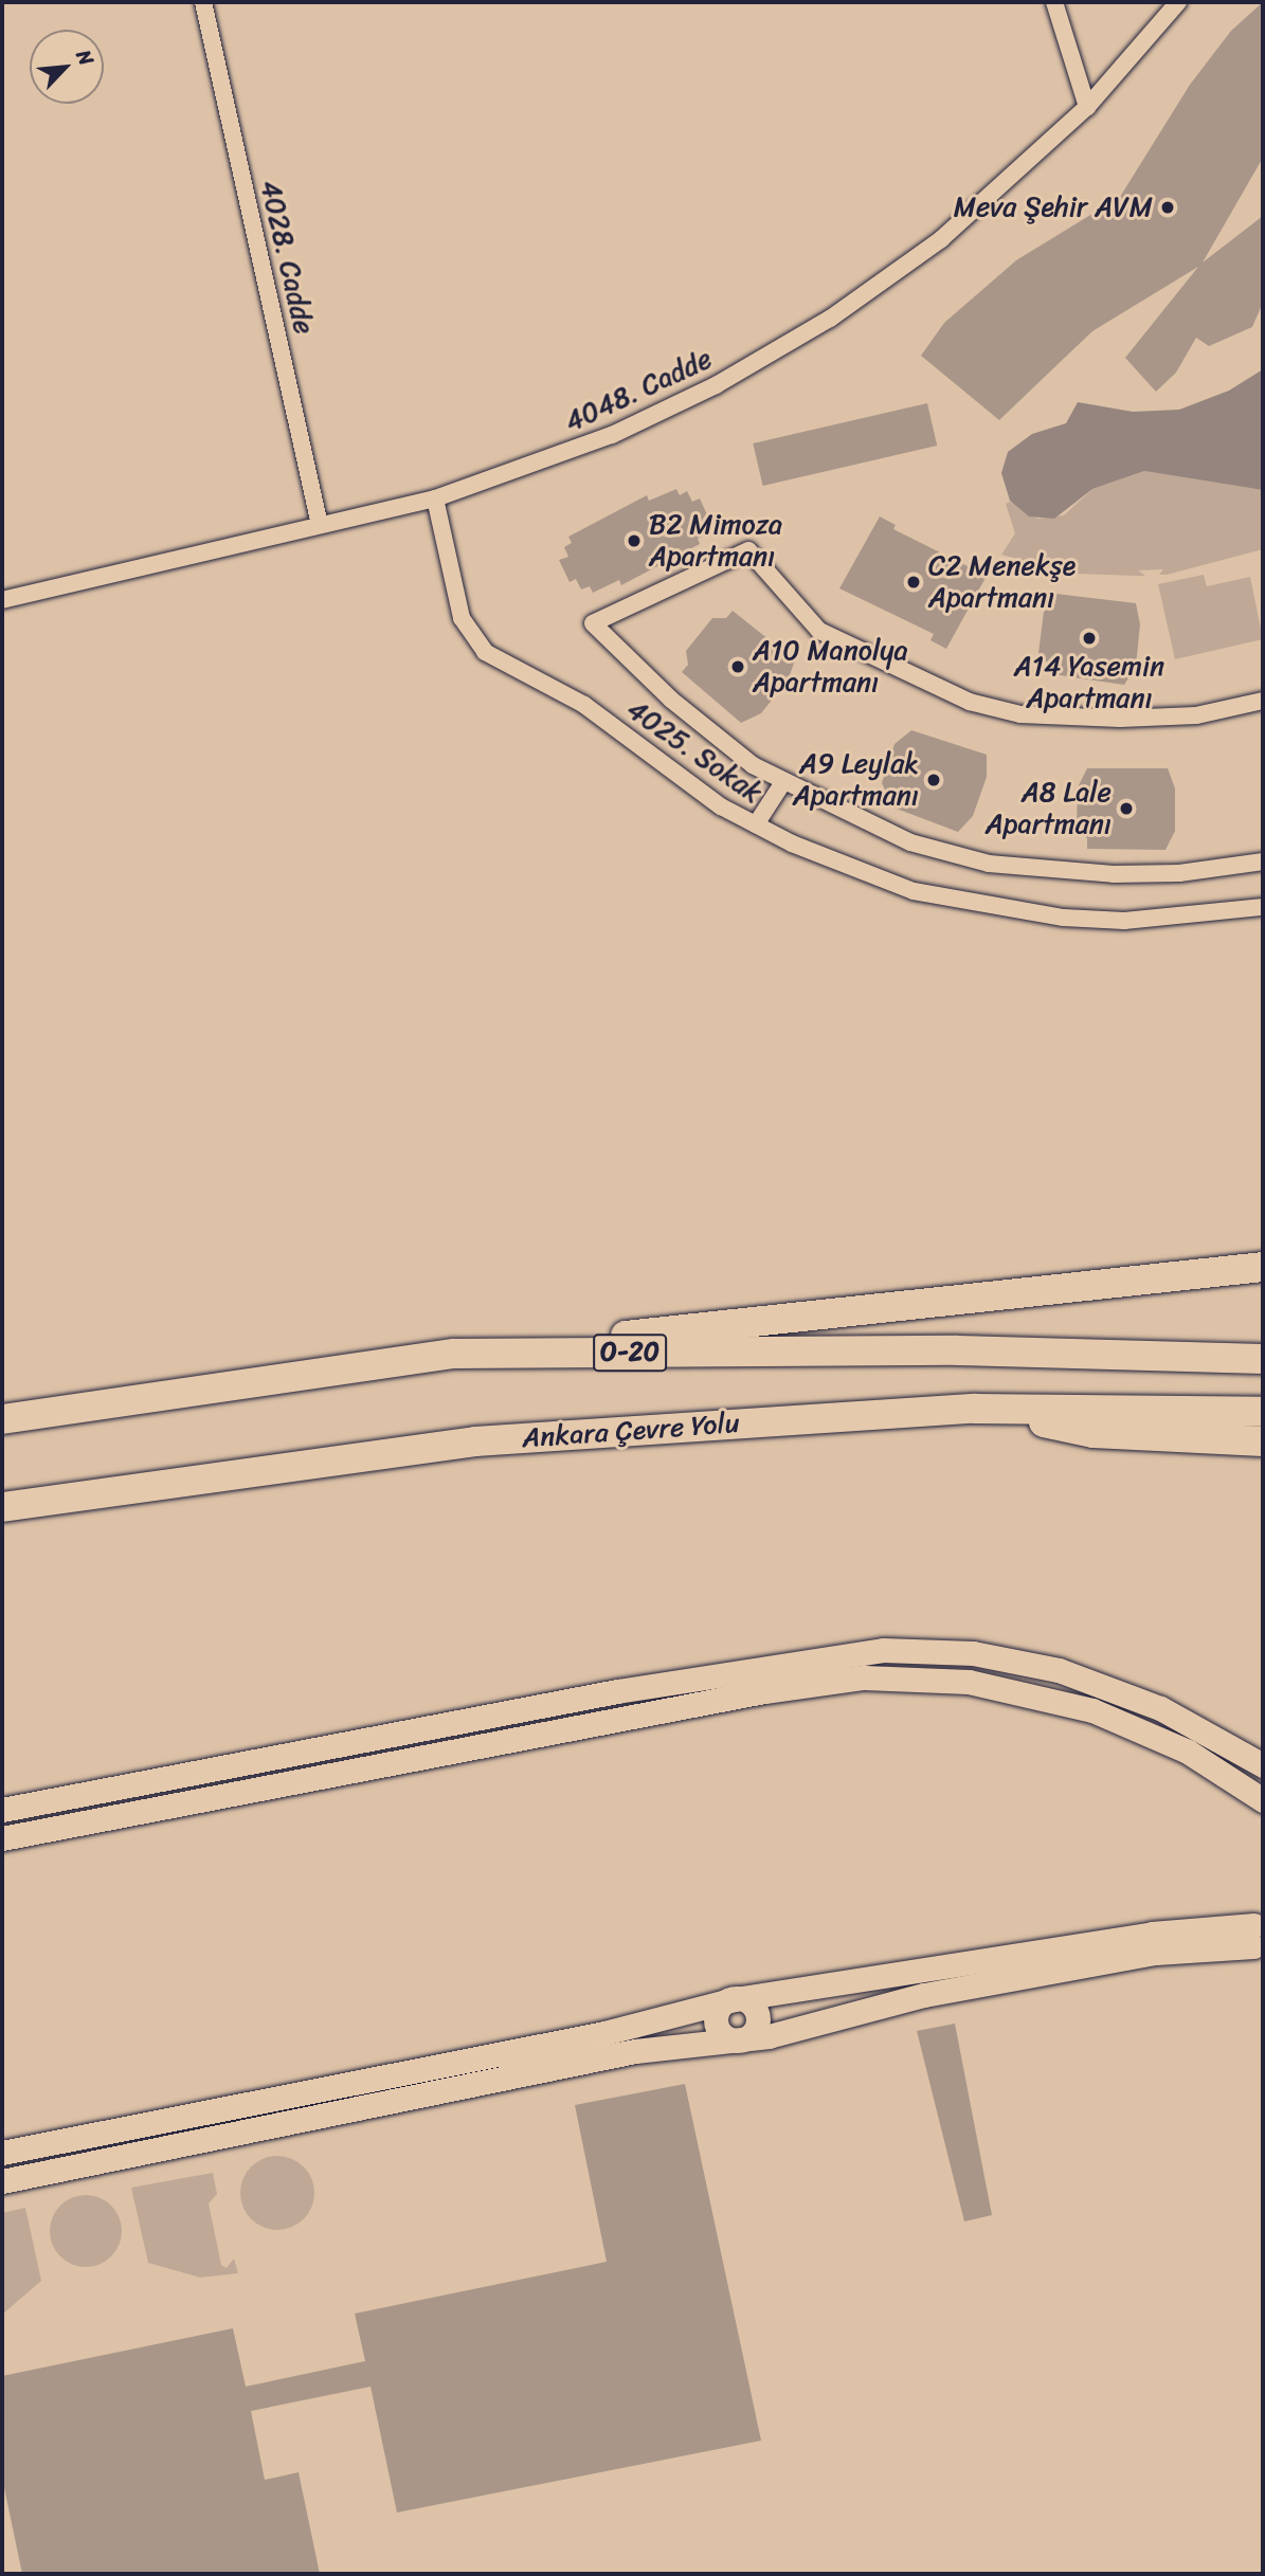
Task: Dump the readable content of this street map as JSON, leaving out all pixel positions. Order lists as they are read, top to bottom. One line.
{"streets":{"highway":["O-20","Ankara Çevre Yolu"],"street":["4028. Cadde","4048. Cadde","4025. Sokak"]},"crossings":[["4028. Cadde","4048. Cadde"],["4048. Cadde","4025. Sokak"]],"places":["Meva Şehir AVM","B2 Mimoza Apartmanı","C2 Menekşe Apartmanı","A14 Yasemin Apartmanı","A10 Manolya Apartmanı","A9 Leylak Apartmanı","A8 Lale Apartmanı"],"north":"top right"}
